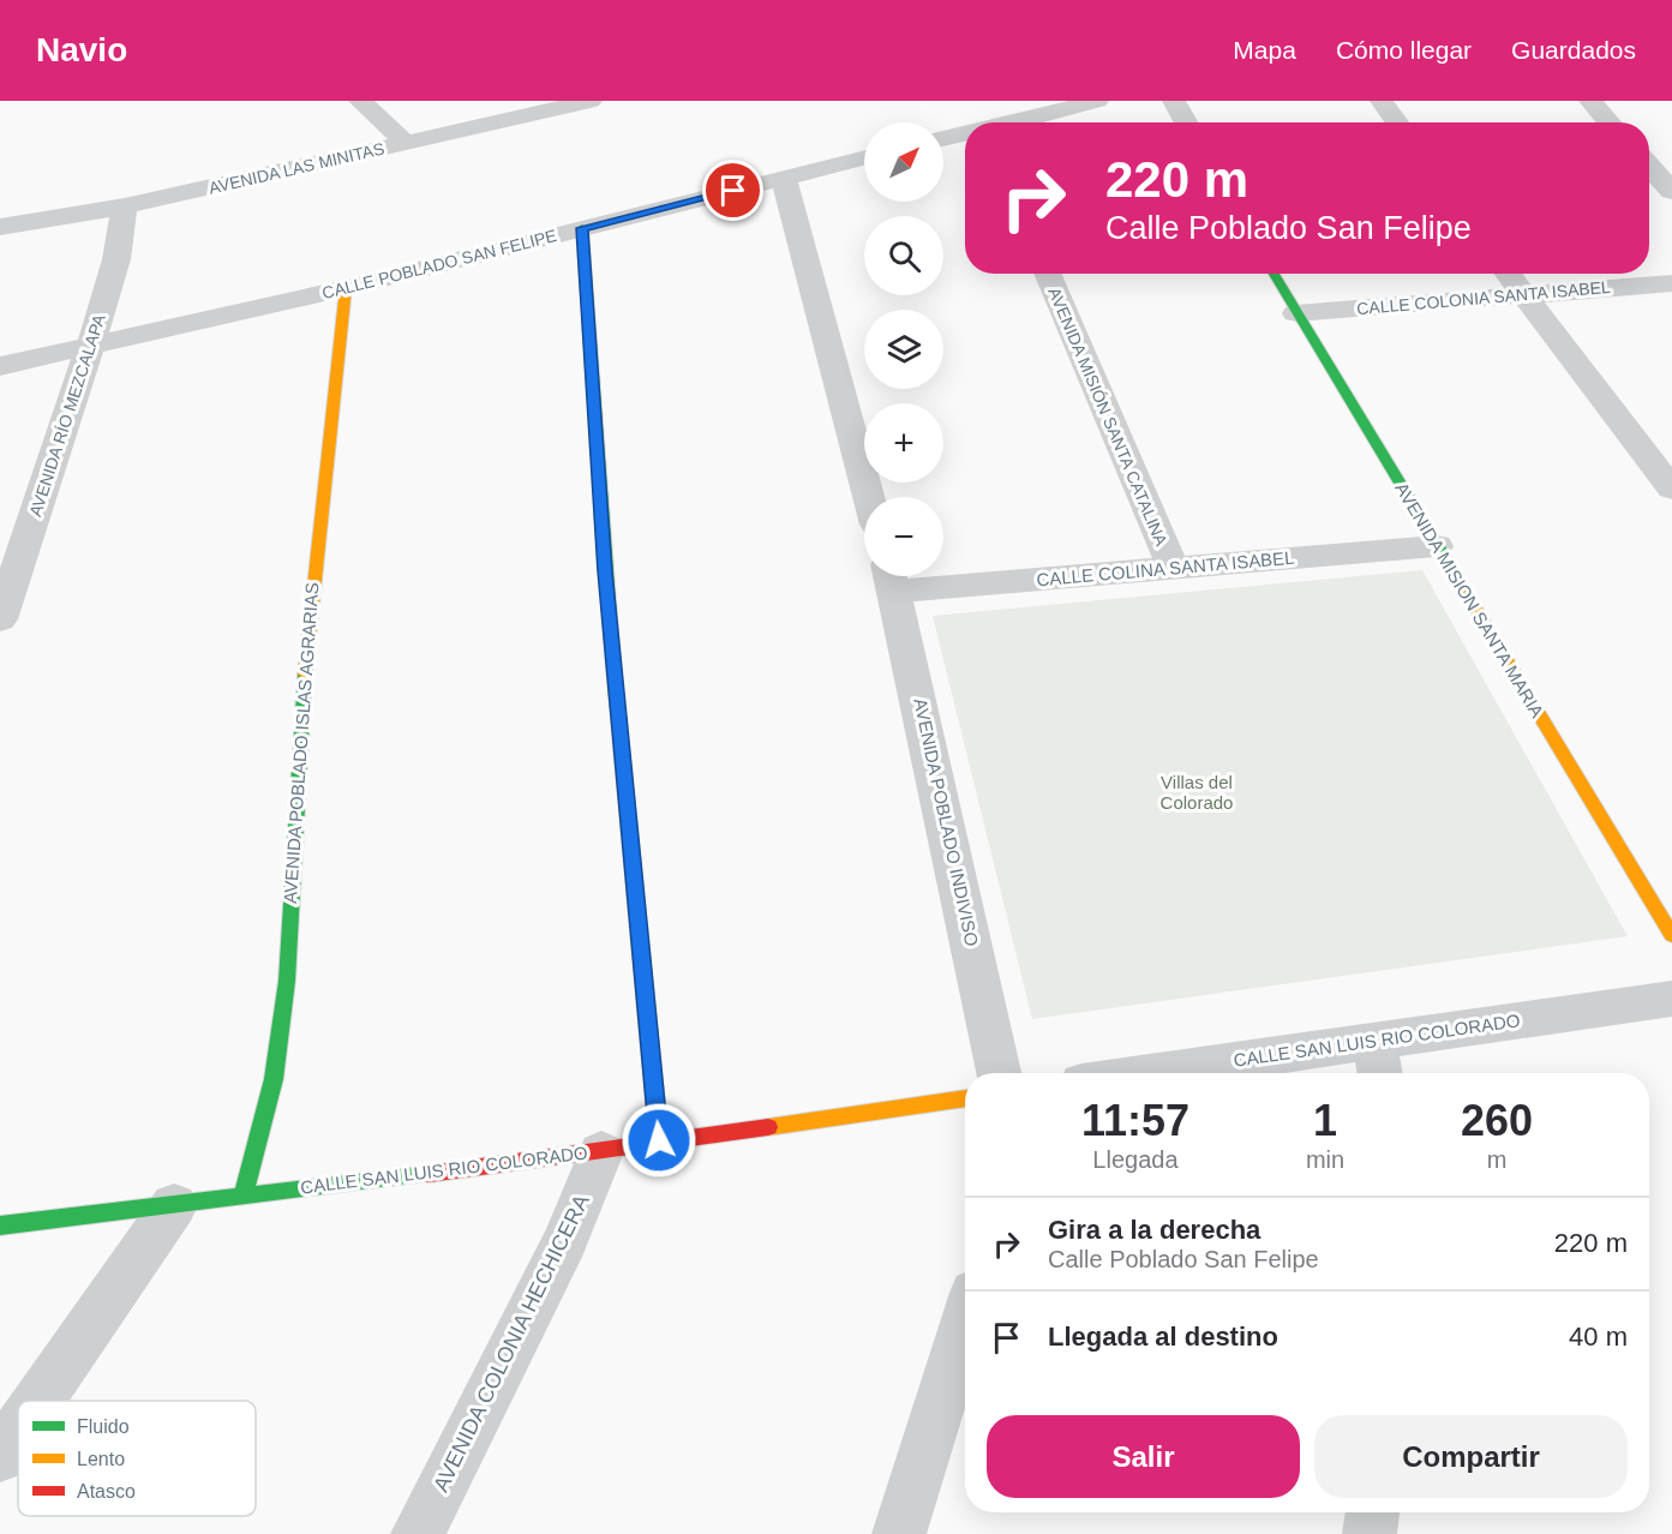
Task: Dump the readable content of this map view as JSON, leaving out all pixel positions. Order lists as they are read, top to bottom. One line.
{"streets":{"street":["AVENIDA LAS MINITAS","CALLE POBLADO SAN FELIPE","CALLE COLONIA SANTA ISABEL","AVENIDA RÍO MEZCALAPA","AVENIDA MISIÓN SANTA CATALINA","CALLE COLINA SANTA ISABEL","AVENIDA MISION SANTA MARIA","AVENIDA POBLADO ISLAS AGRARIAS","AVENIDA POBLADO INDIVISO","CALLE SAN LUIS RIO COLORADO","AVENIDA COLONIA HECHICERA"]},"crossings":[["AVENIDA LAS MINITAS","AVENIDA RÍO MEZCALAPA"],["CALLE POBLADO SAN FELIPE","AVENIDA RÍO MEZCALAPA"],["CALLE POBLADO SAN FELIPE","AVENIDA POBLADO ISLAS AGRARIAS"],["CALLE COLONIA SANTA ISABEL","AVENIDA MISION SANTA MARIA"],["AVENIDA MISIÓN SANTA CATALINA","CALLE COLINA SANTA ISABEL"],["CALLE COLINA SANTA ISABEL","AVENIDA MISION SANTA MARIA"],["CALLE COLINA SANTA ISABEL","AVENIDA POBLADO INDIVISO"],["AVENIDA POBLADO ISLAS AGRARIAS","CALLE SAN LUIS RIO COLORADO"],["CALLE SAN LUIS RIO COLORADO","AVENIDA COLONIA HECHICERA"]],"parks":["Villas del Colorado"],"legend":["Fluido","Lento","Atasco"],"north":"top right","page":{"header":"Navio","nav":["Mapa","Cómo llegar","Guardados"],"map_buttons":["+","−"],"turn":["220 m","Calle Poblado San Felipe"],"eta":["11:57","Llegada","1","min","260","m"],"list":[{"name":"Gira a la derecha","note":"Calle Poblado San Felipe","value":"220 m"},{"name":"Llegada al destino","value":"40 m"}],"buttons":["Salir","Compartir"]}}
